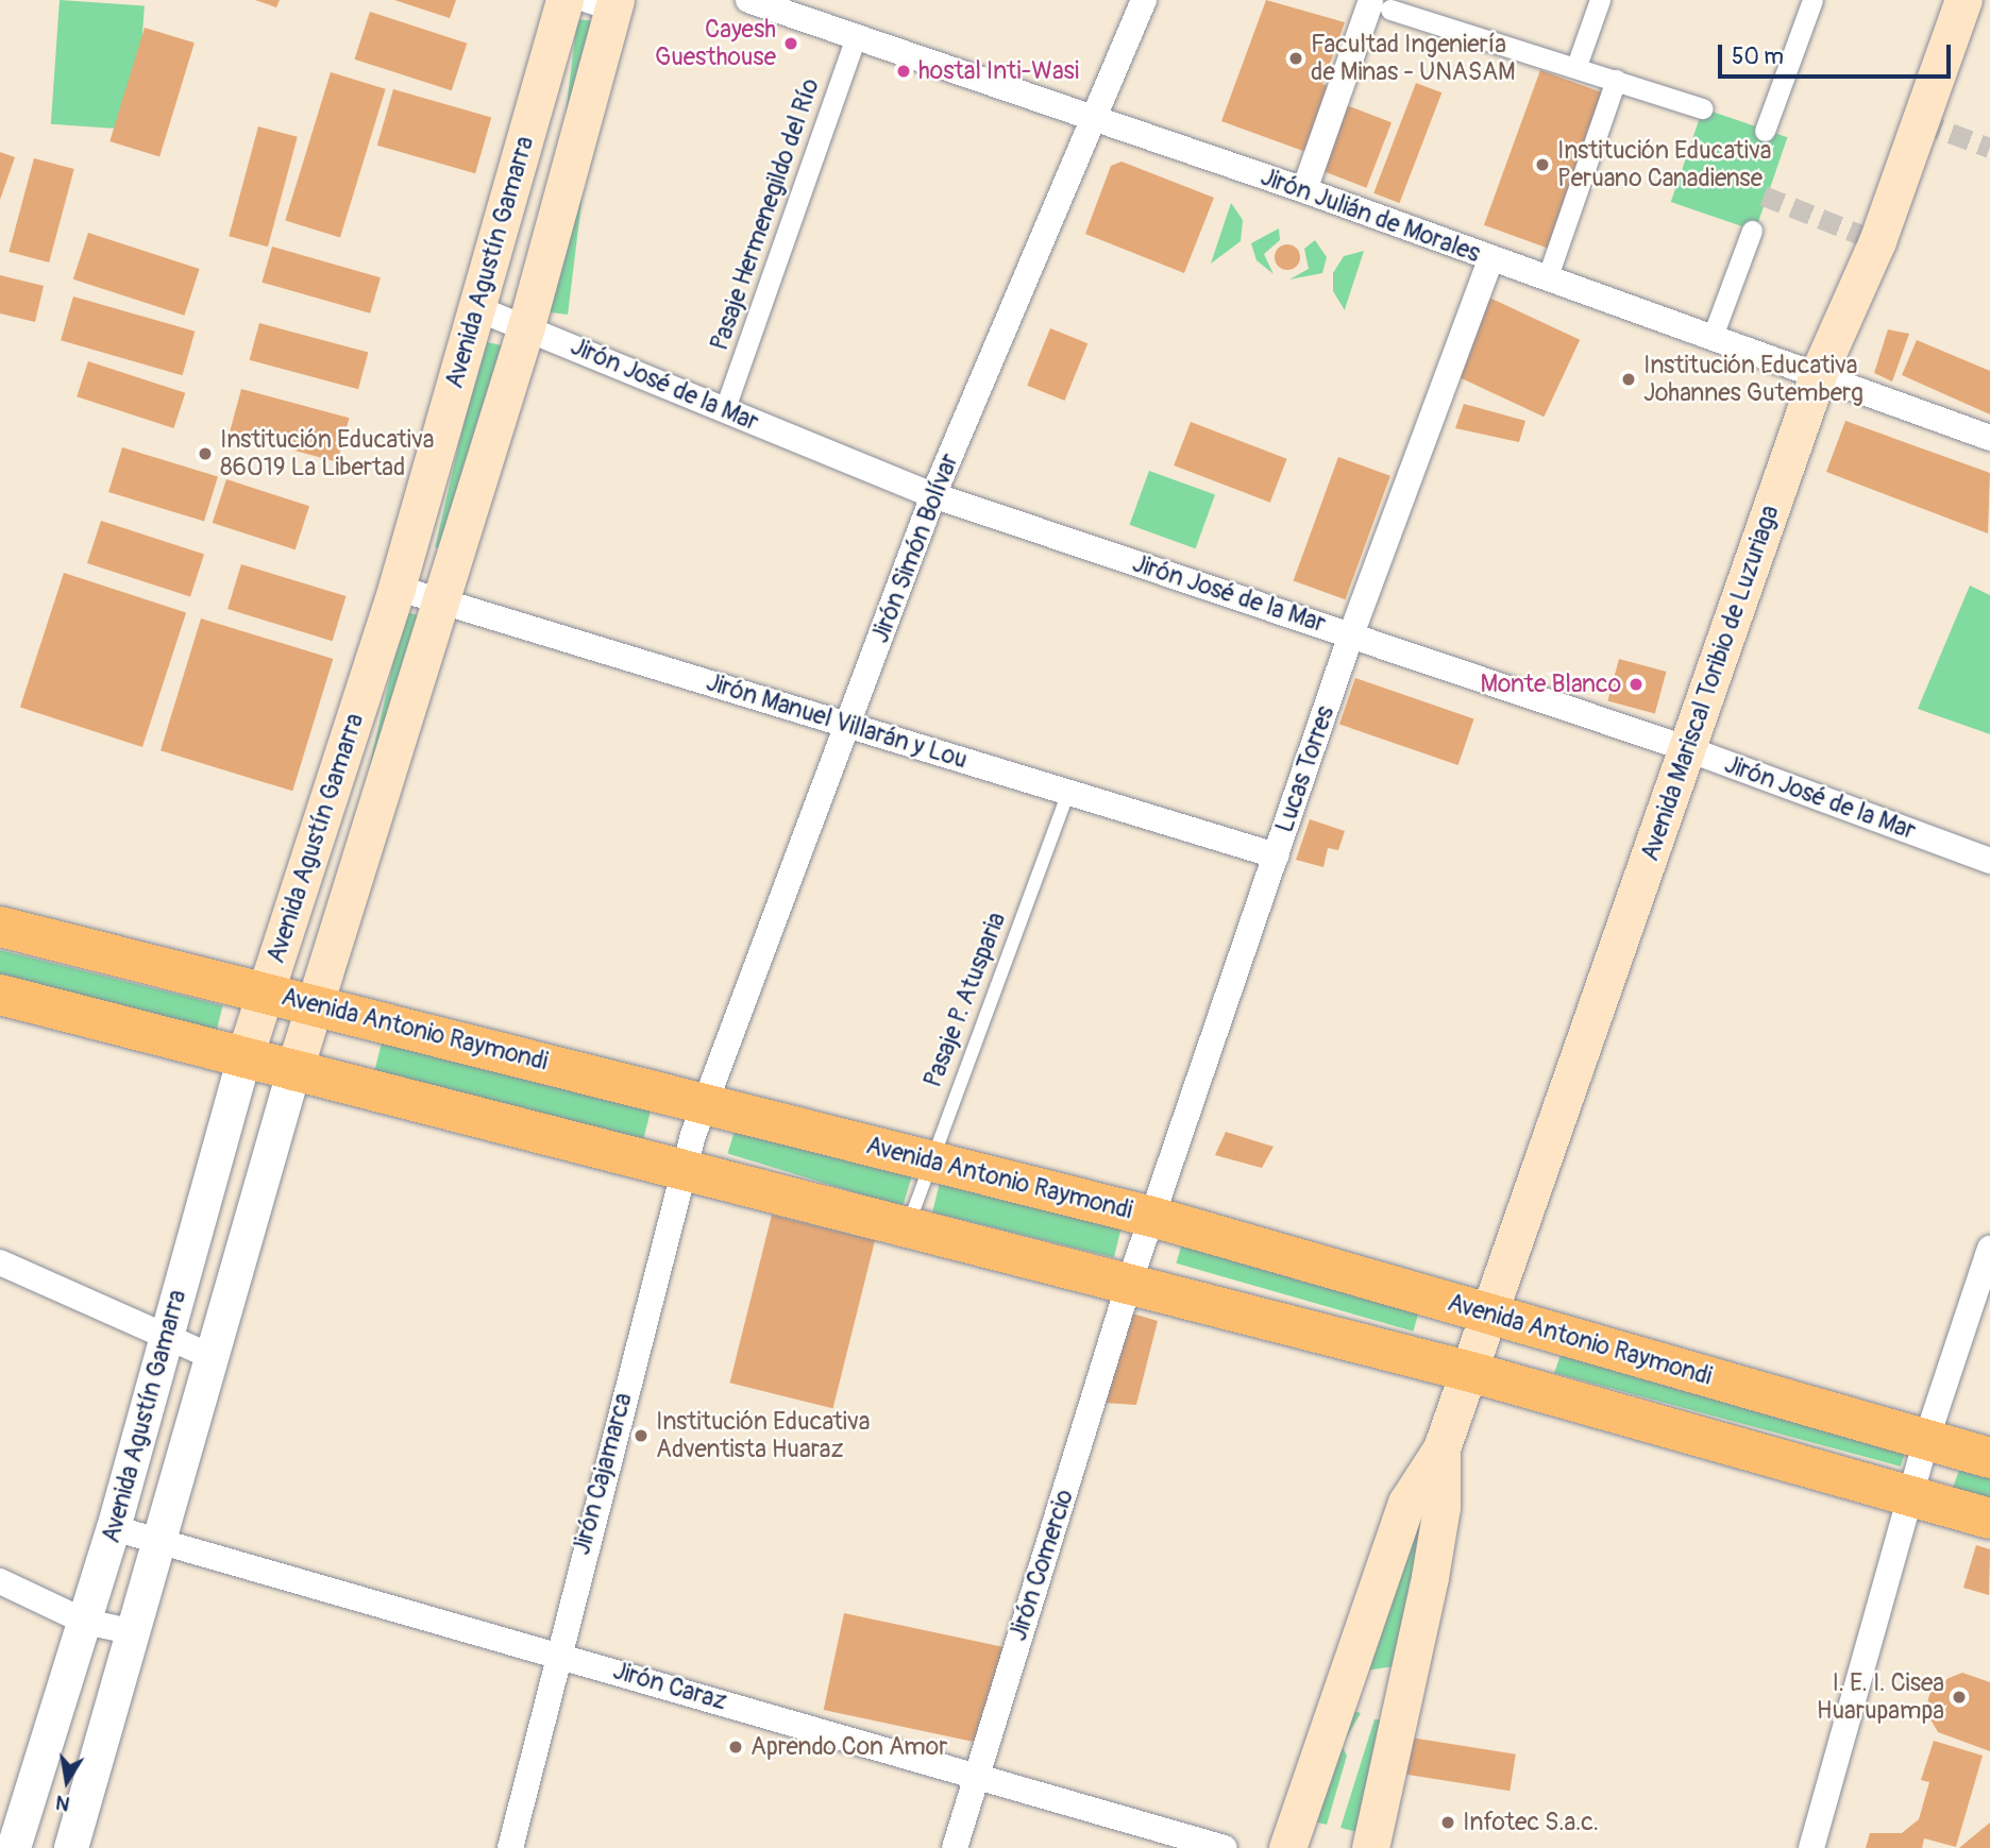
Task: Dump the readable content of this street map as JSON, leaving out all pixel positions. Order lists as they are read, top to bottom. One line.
{"streets":{"main road":["Avenida Agustín Gamarra","Avenida Mariscal Toribio de Luzuriaga","Avenida Antonio Raymondi"],"street":["Pasaje Hermenegildo del Río","Jirón Julián de Morales","Jirón José de la Mar","Jirón Simón Bolívar","Jirón Manuel Villarán y Lou","Lucas Torres","Jirón Cajamarca","Jirón Comercio","Jirón Caraz"],"lane":["Pasaje P. Atusparia"]},"crossings":[["Pasaje Hermenegildo del Río","Jirón Julián de Morales"],["Pasaje Hermenegildo del Río","Jirón José de la Mar"],["Jirón Julián de Morales","Jirón Simón Bolívar"],["Jirón Julián de Morales","Avenida Mariscal Toribio de Luzuriaga"],["Jirón Julián de Morales","Lucas Torres"],["Avenida Agustín Gamarra","Jirón José de la Mar"],["Avenida Agustín Gamarra","Jirón Manuel Villarán y Lou"],["Avenida Agustín Gamarra","Avenida Antonio Raymondi"],["Avenida Agustín Gamarra","Jirón Caraz"],["Jirón José de la Mar","Jirón Simón Bolívar"],["Jirón José de la Mar","Avenida Mariscal Toribio de Luzuriaga"],["Jirón José de la Mar","Lucas Torres"],["Jirón Simón Bolívar","Jirón Manuel Villarán y Lou"],["Jirón Simón Bolívar","Avenida Antonio Raymondi"],["Jirón Simón Bolívar","Jirón Cajamarca"],["Avenida Mariscal Toribio de Luzuriaga","Avenida Antonio Raymondi"],["Jirón Manuel Villarán y Lou","Lucas Torres"],["Jirón Manuel Villarán y Lou","Pasaje P. Atusparia"],["Lucas Torres","Avenida Antonio Raymondi"],["Lucas Torres","Jirón Comercio"],["Pasaje P. Atusparia","Avenida Antonio Raymondi"],["Avenida Antonio Raymondi","Jirón Cajamarca"],["Jirón Cajamarca","Jirón Caraz"],["Jirón Comercio","Jirón Caraz"]],"places":["Cayesh Guesthouse","Facultad Ingeniería de Minas - UNASAM","hostal Inti-Wasi","Institución Educativa Peruano Canadiense","Institución Educativa Johannes Gutemberg","Institución Educativa 86019 La Libertad","Monte Blanco","Institución Educativa Adventista Huaraz","I. E. I. Cisea Huarupampa","Aprendo Con Amor","Infotec S.a.c."],"scale_bar":"50 m","north":"bottom"}
